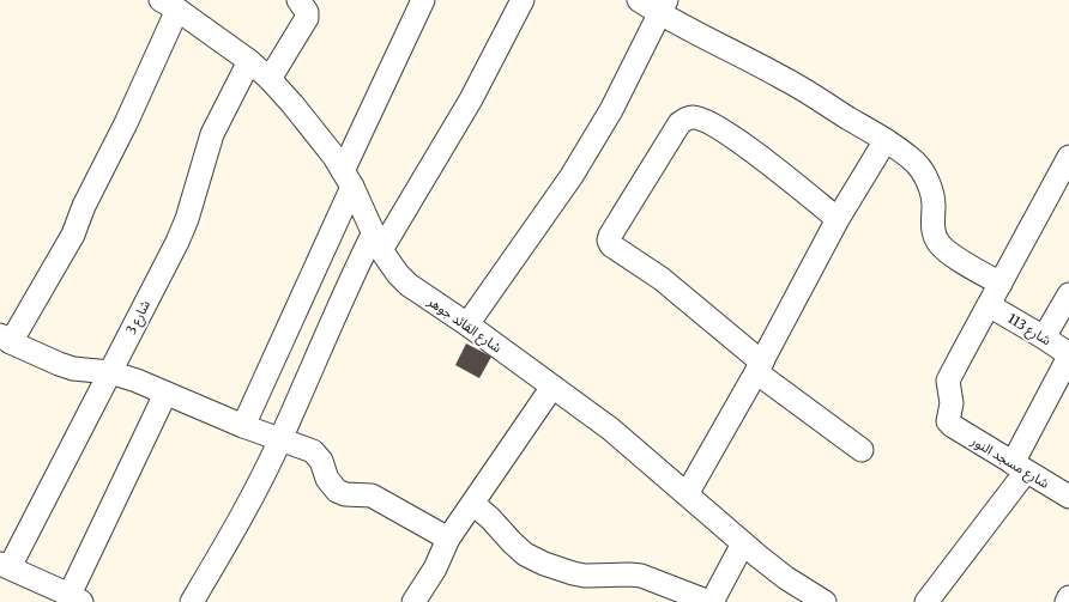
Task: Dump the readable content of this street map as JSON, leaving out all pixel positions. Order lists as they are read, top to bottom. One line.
{"streets":{"street":["شارع 3","شارع القائد جوهر","شارع 113","شارع مسجد النور"]},"crossings":[["شارع 3","شارع القائد جوهر"],["شارع 113","شارع مسجد النور"]]}
